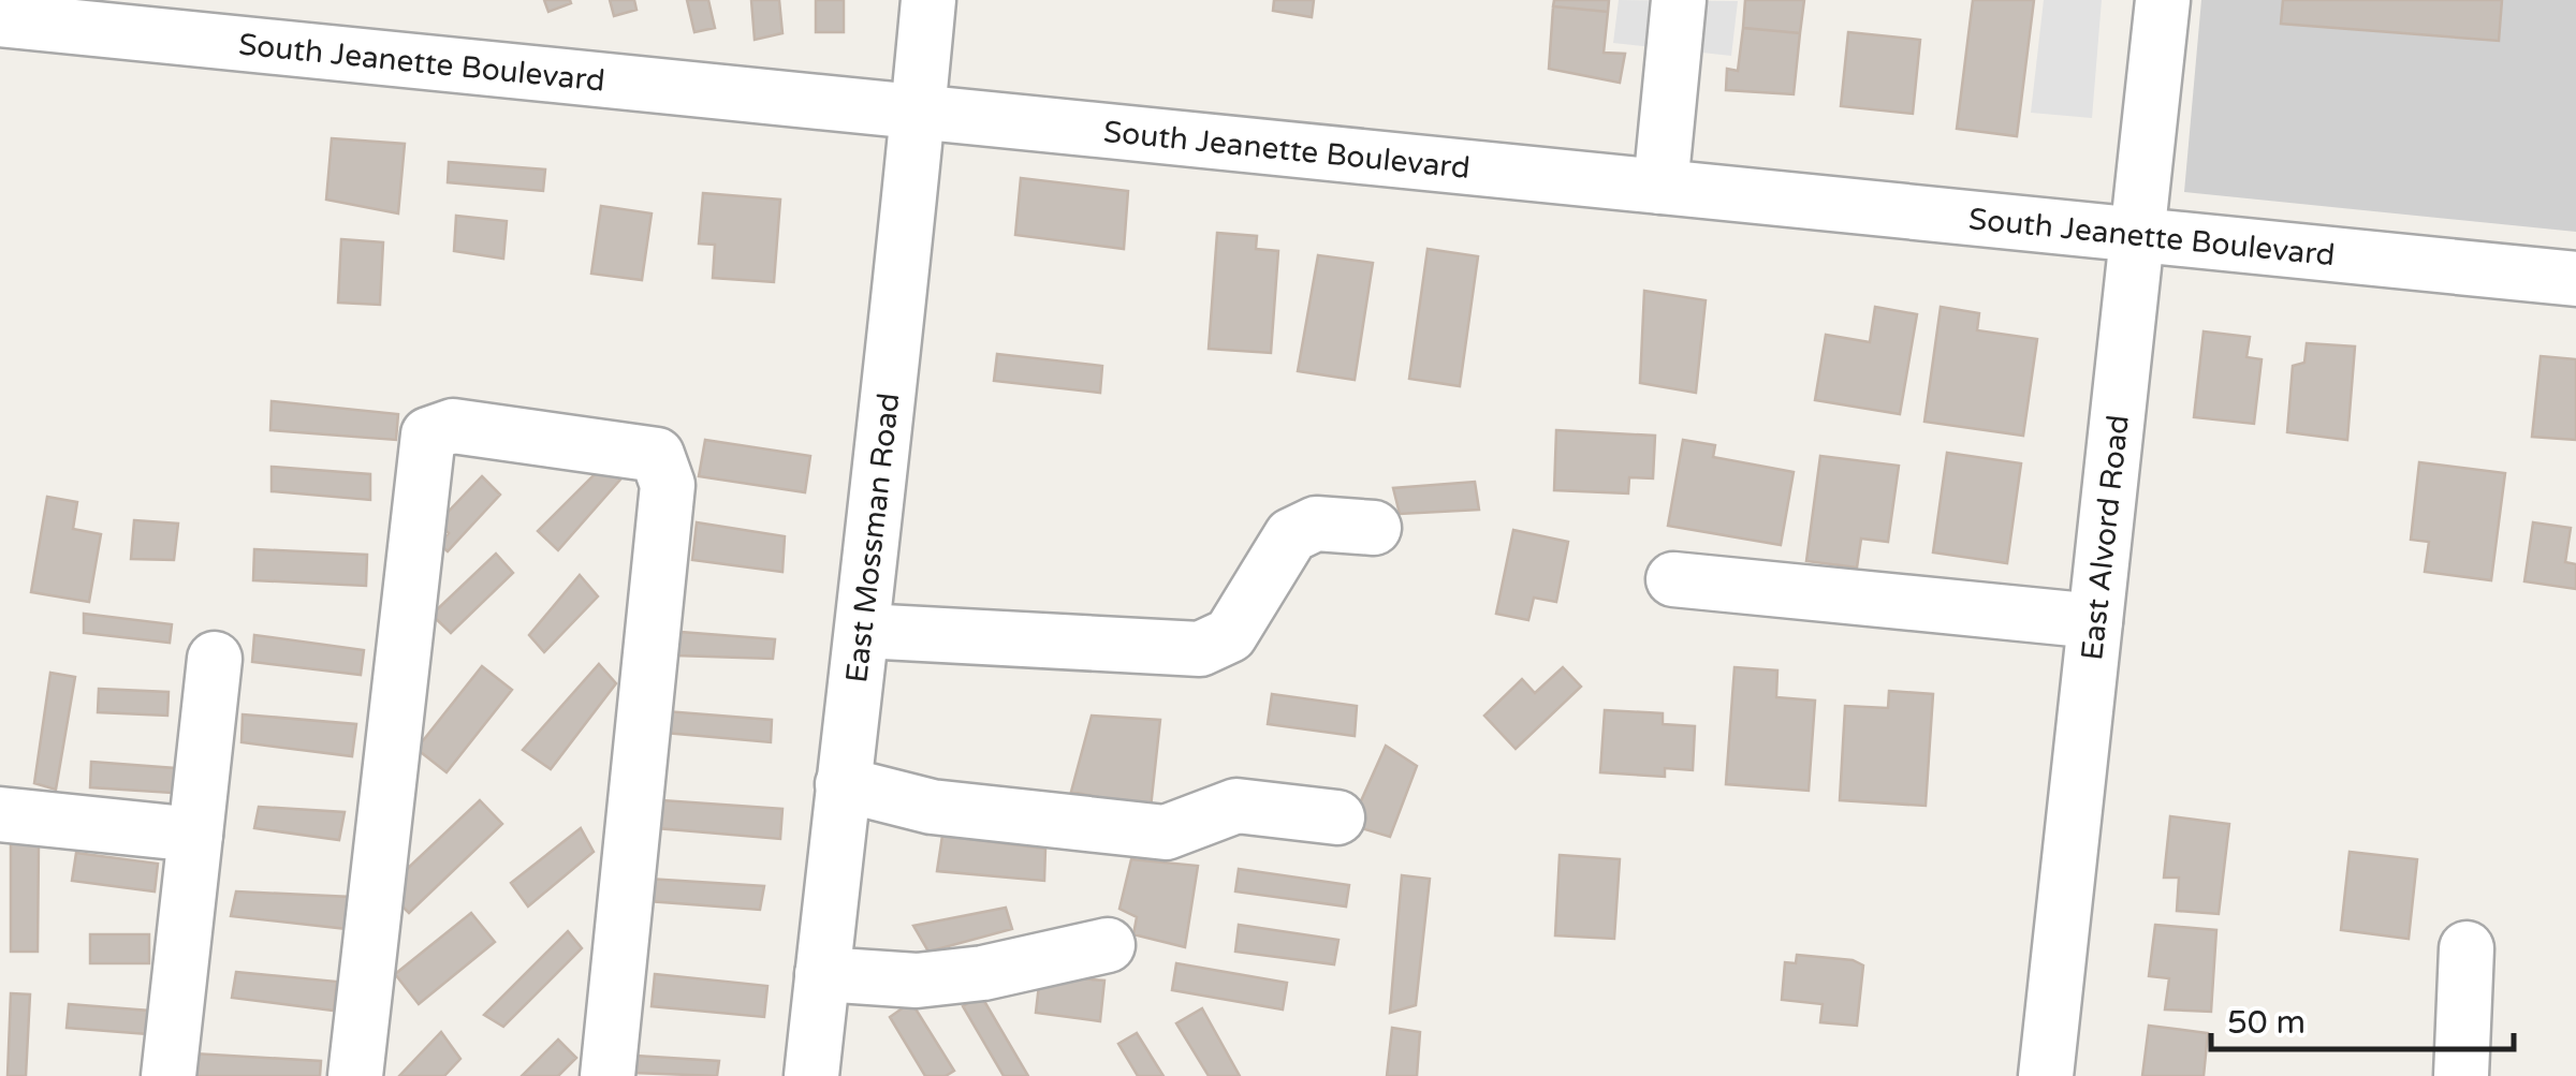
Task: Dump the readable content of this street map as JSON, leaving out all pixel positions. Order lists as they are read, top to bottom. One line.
{"streets":{"street":["South Jeanette Boulevard","East Mossman Road","East Alvord Road"]},"crossings":[["South Jeanette Boulevard","East Mossman Road"],["South Jeanette Boulevard","East Alvord Road"]],"scale_bar":"50 m"}
